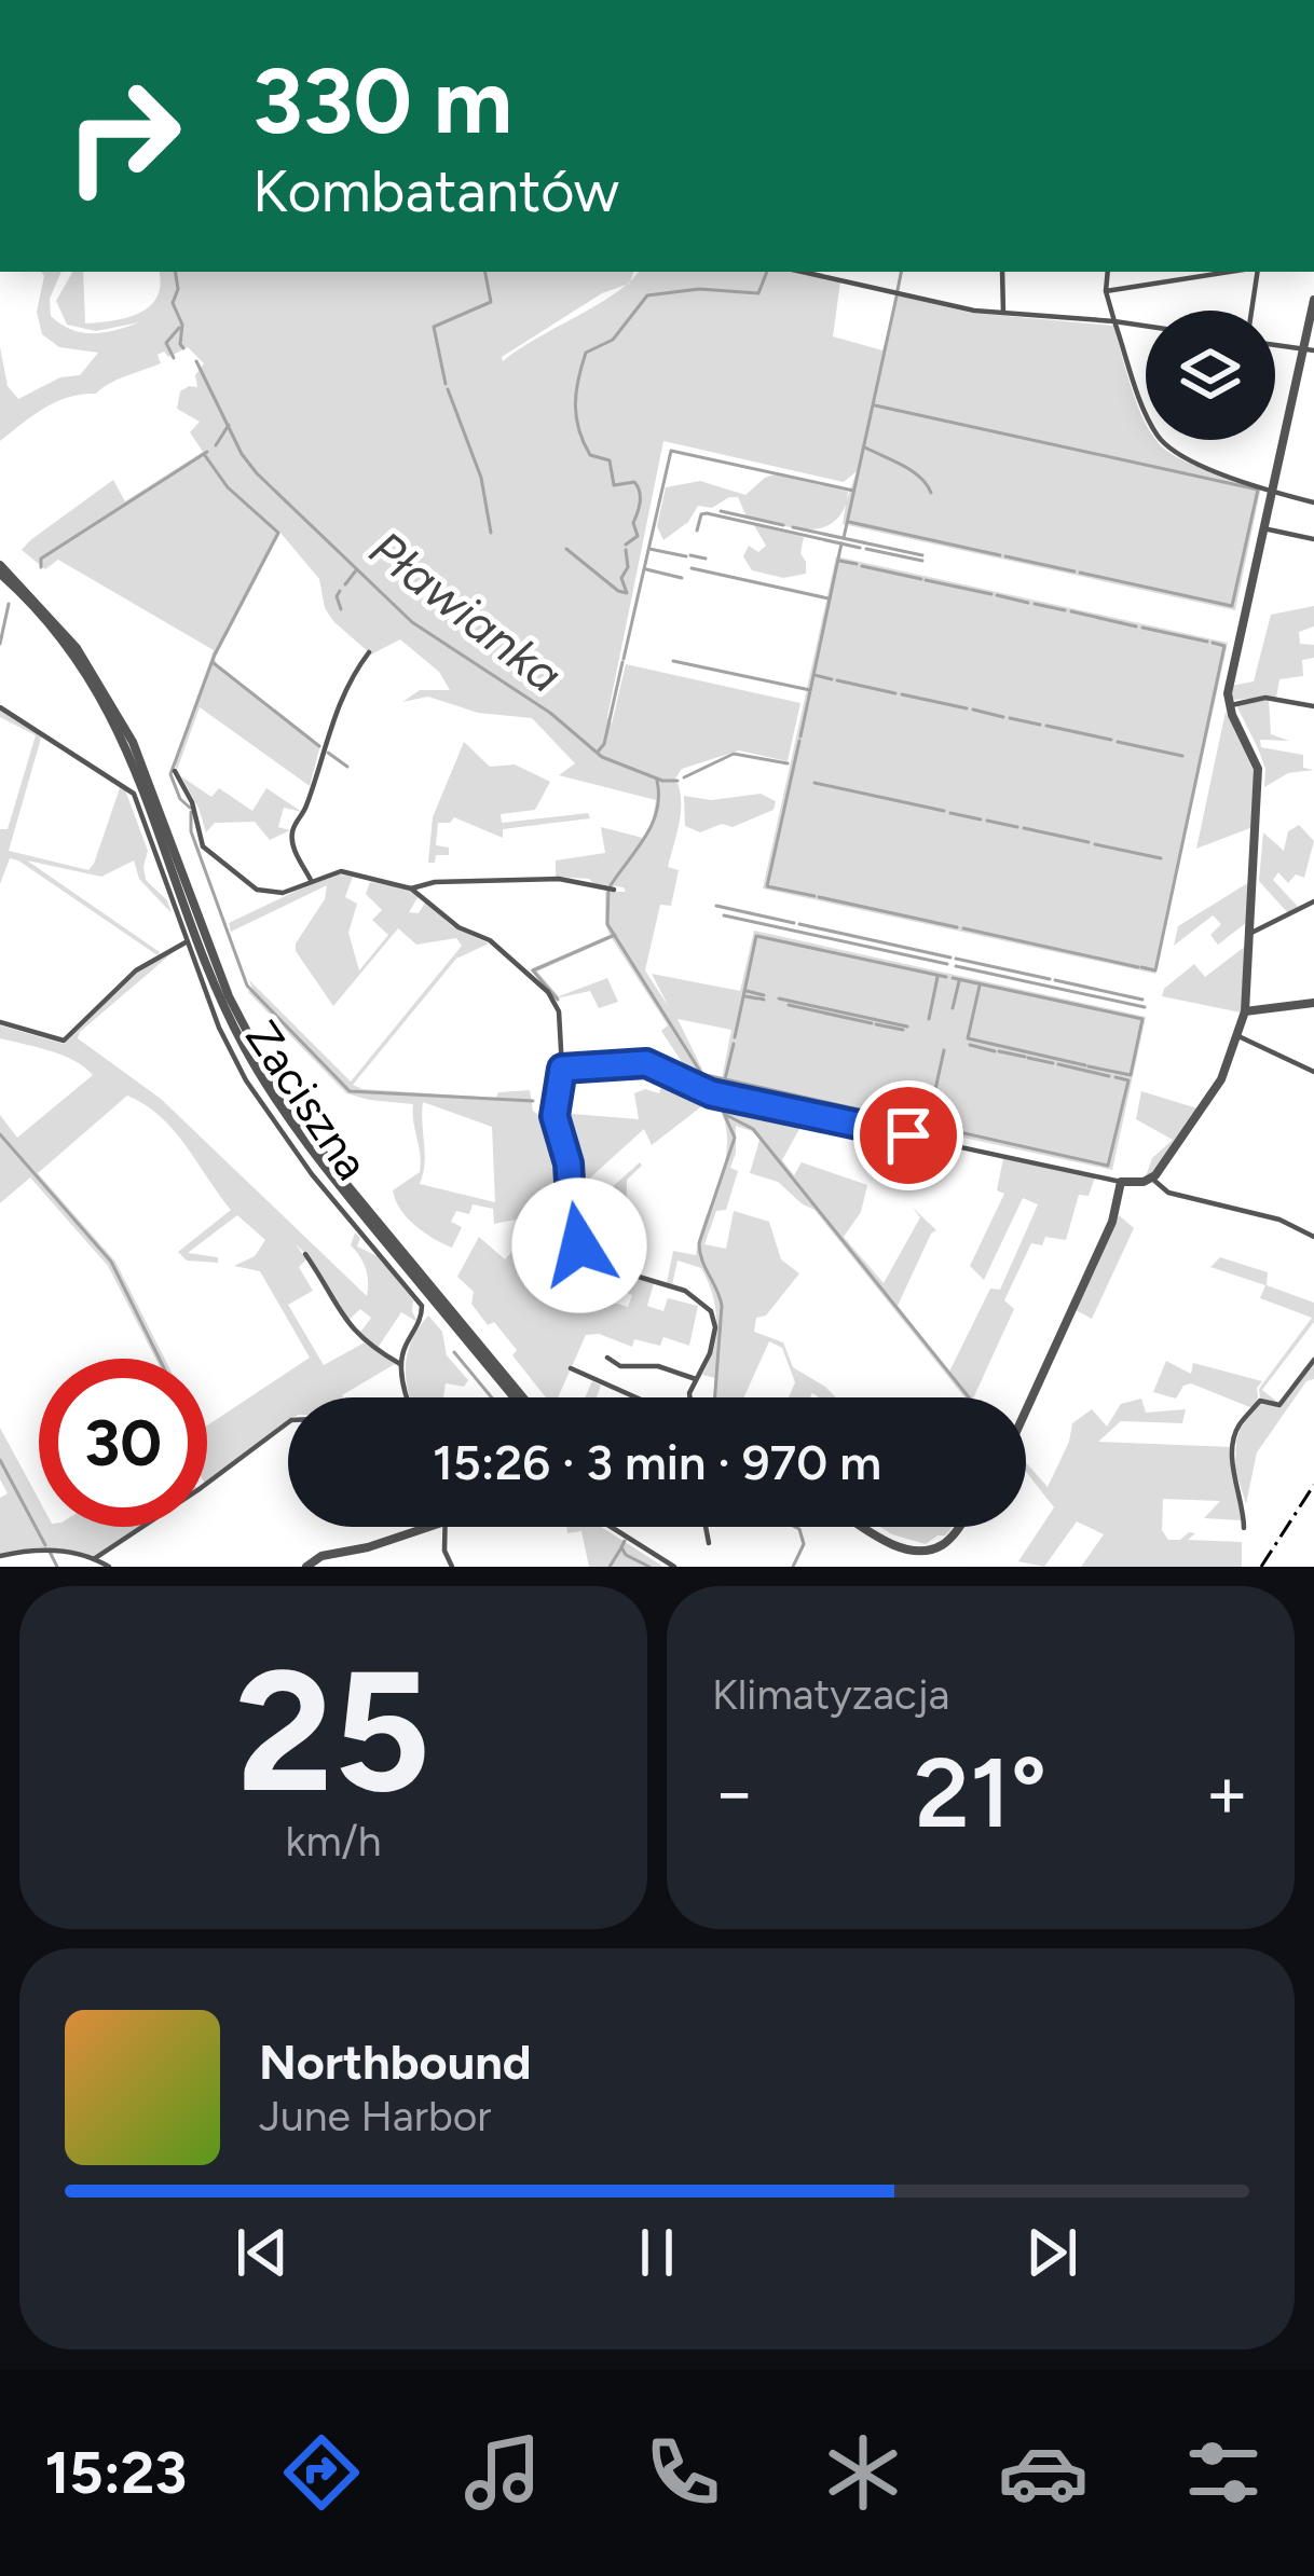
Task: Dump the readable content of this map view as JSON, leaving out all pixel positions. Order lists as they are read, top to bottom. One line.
{"streets":{"street":["Zaciszna"]},"water":["Pławianka"],"page":{"turn":["330 m","Kombatantów"],"limit":"30","trip":"15:26 · 3 min · 970 m","tile":[["25","km/h"],"Klimatyzacja"],"heat":["−","21°","+"],"song":["Northbound","June Harbor"],"tabs":"15:23"}}
